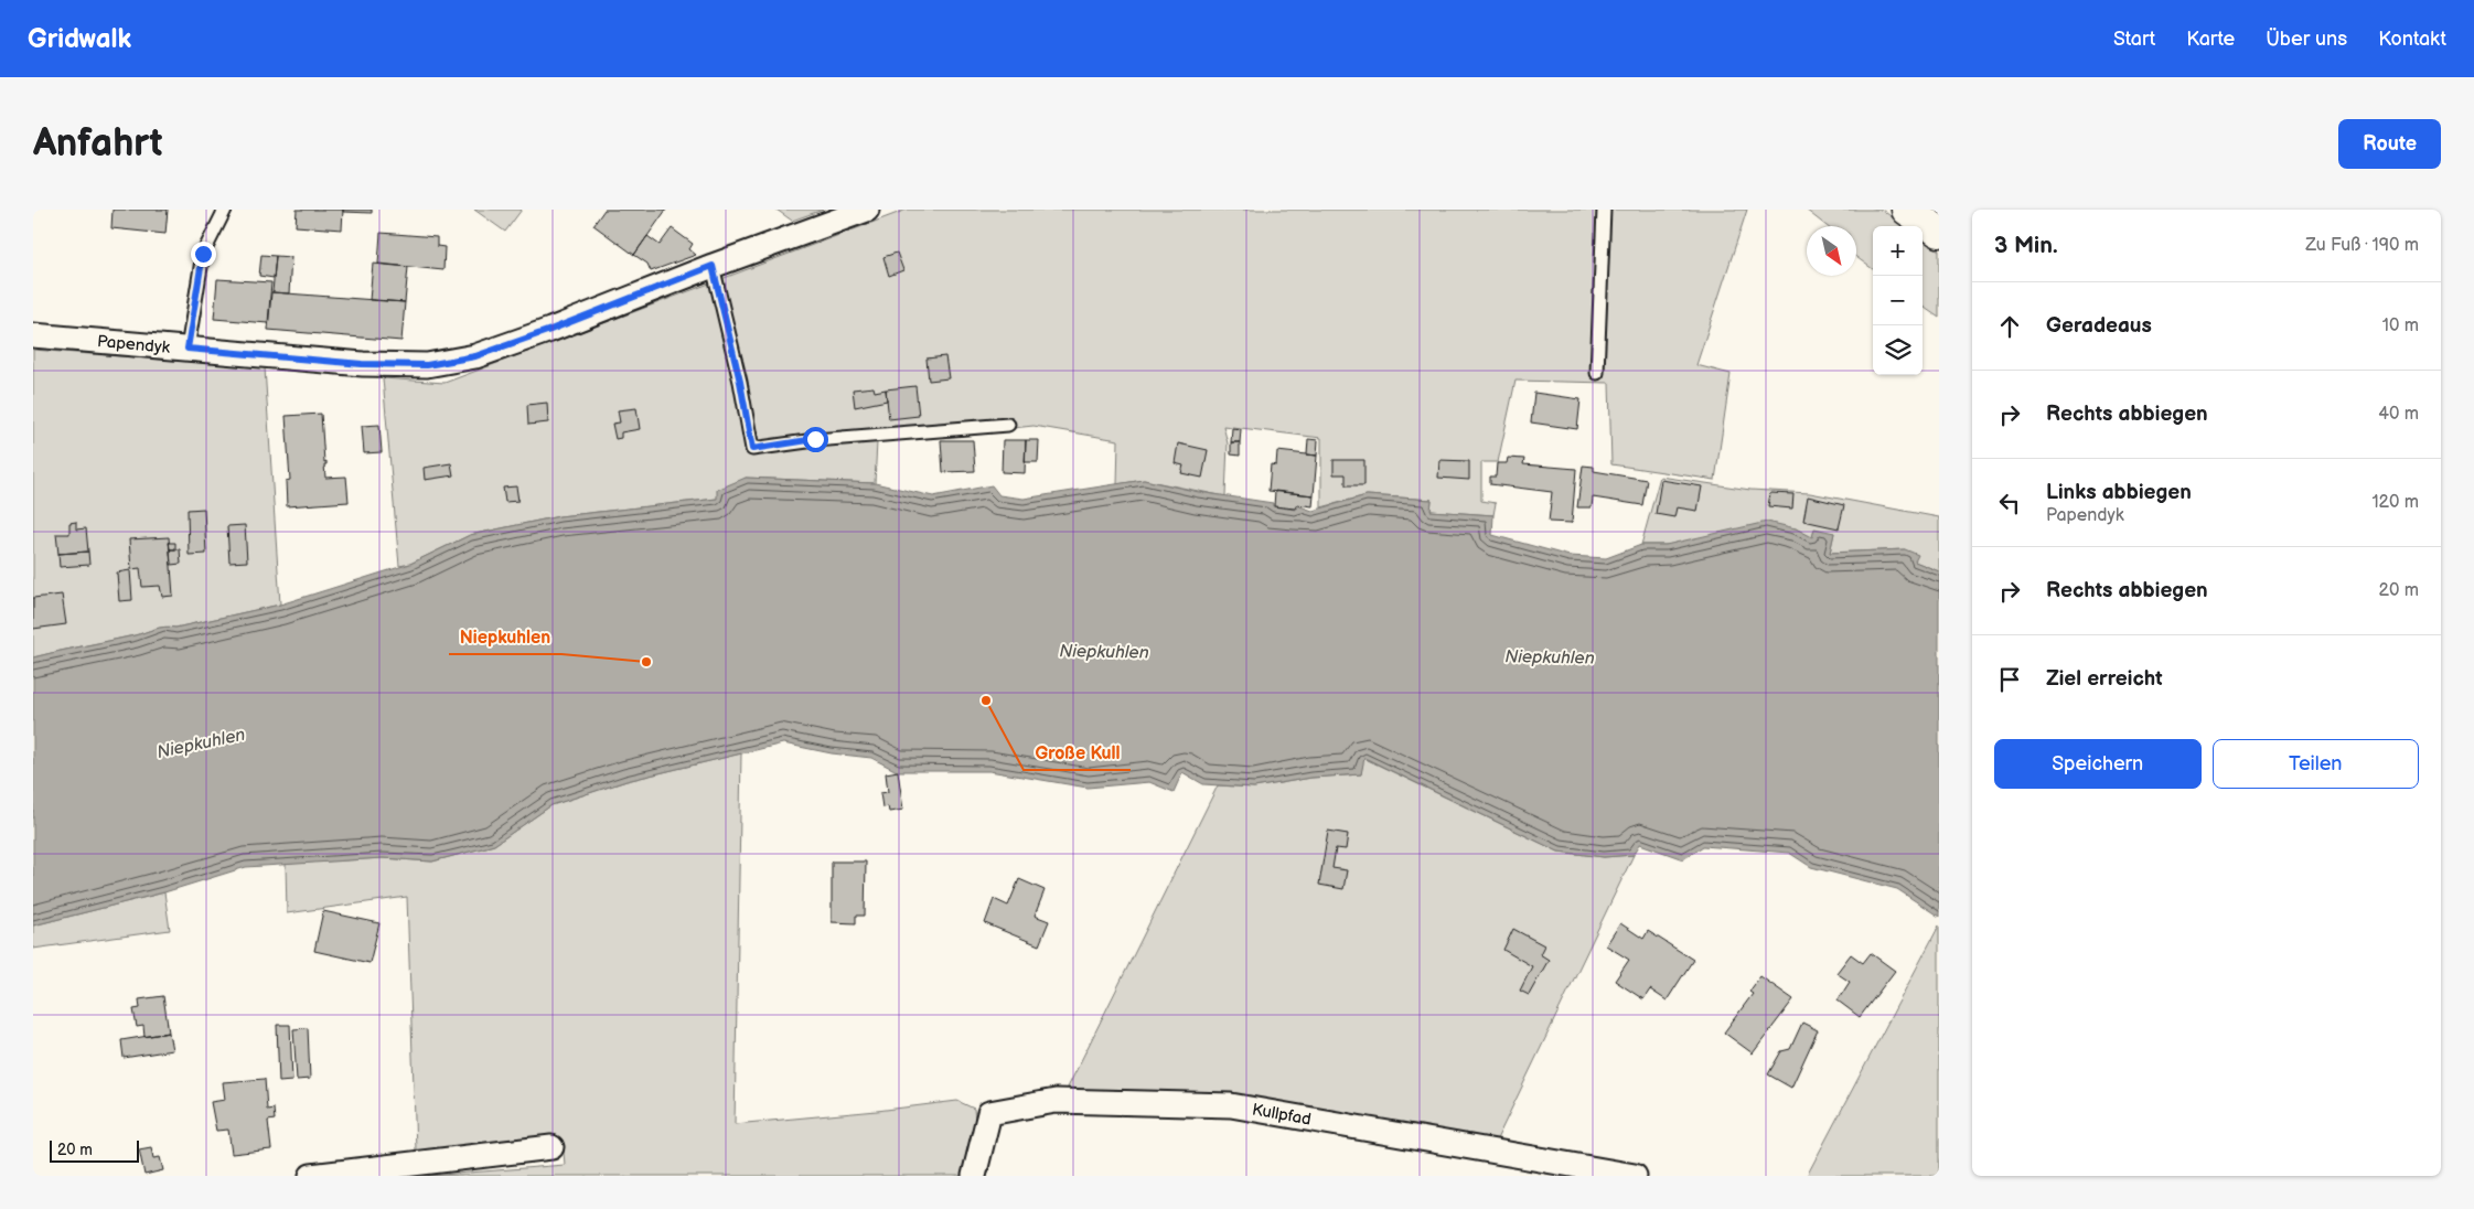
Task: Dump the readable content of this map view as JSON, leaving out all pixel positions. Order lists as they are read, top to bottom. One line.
{"streets":{"street":["Papendyk","Kullpfad"]},"water":["Niepkuhlen"],"places":["Niepkuhlen","Große Kull"],"scale_bar":"20 m","north":"bottom right","page":{"header":"Gridwalk","nav":["Start","Karte","Über uns","Kontakt"],"buttons":["Route",["Speichern","Teilen"]],"title":"Anfahrt","heading":["3 Min.","Zu Fuß · 190 m"],"map_buttons":["+","−"],"list":[["Geradeaus","10 m"],["Rechts abbiegen","40 m"],["Links abbiegen","Papendyk","120 m"],["Rechts abbiegen","20 m"],"Ziel erreicht"],"scale":"20 m"}}
